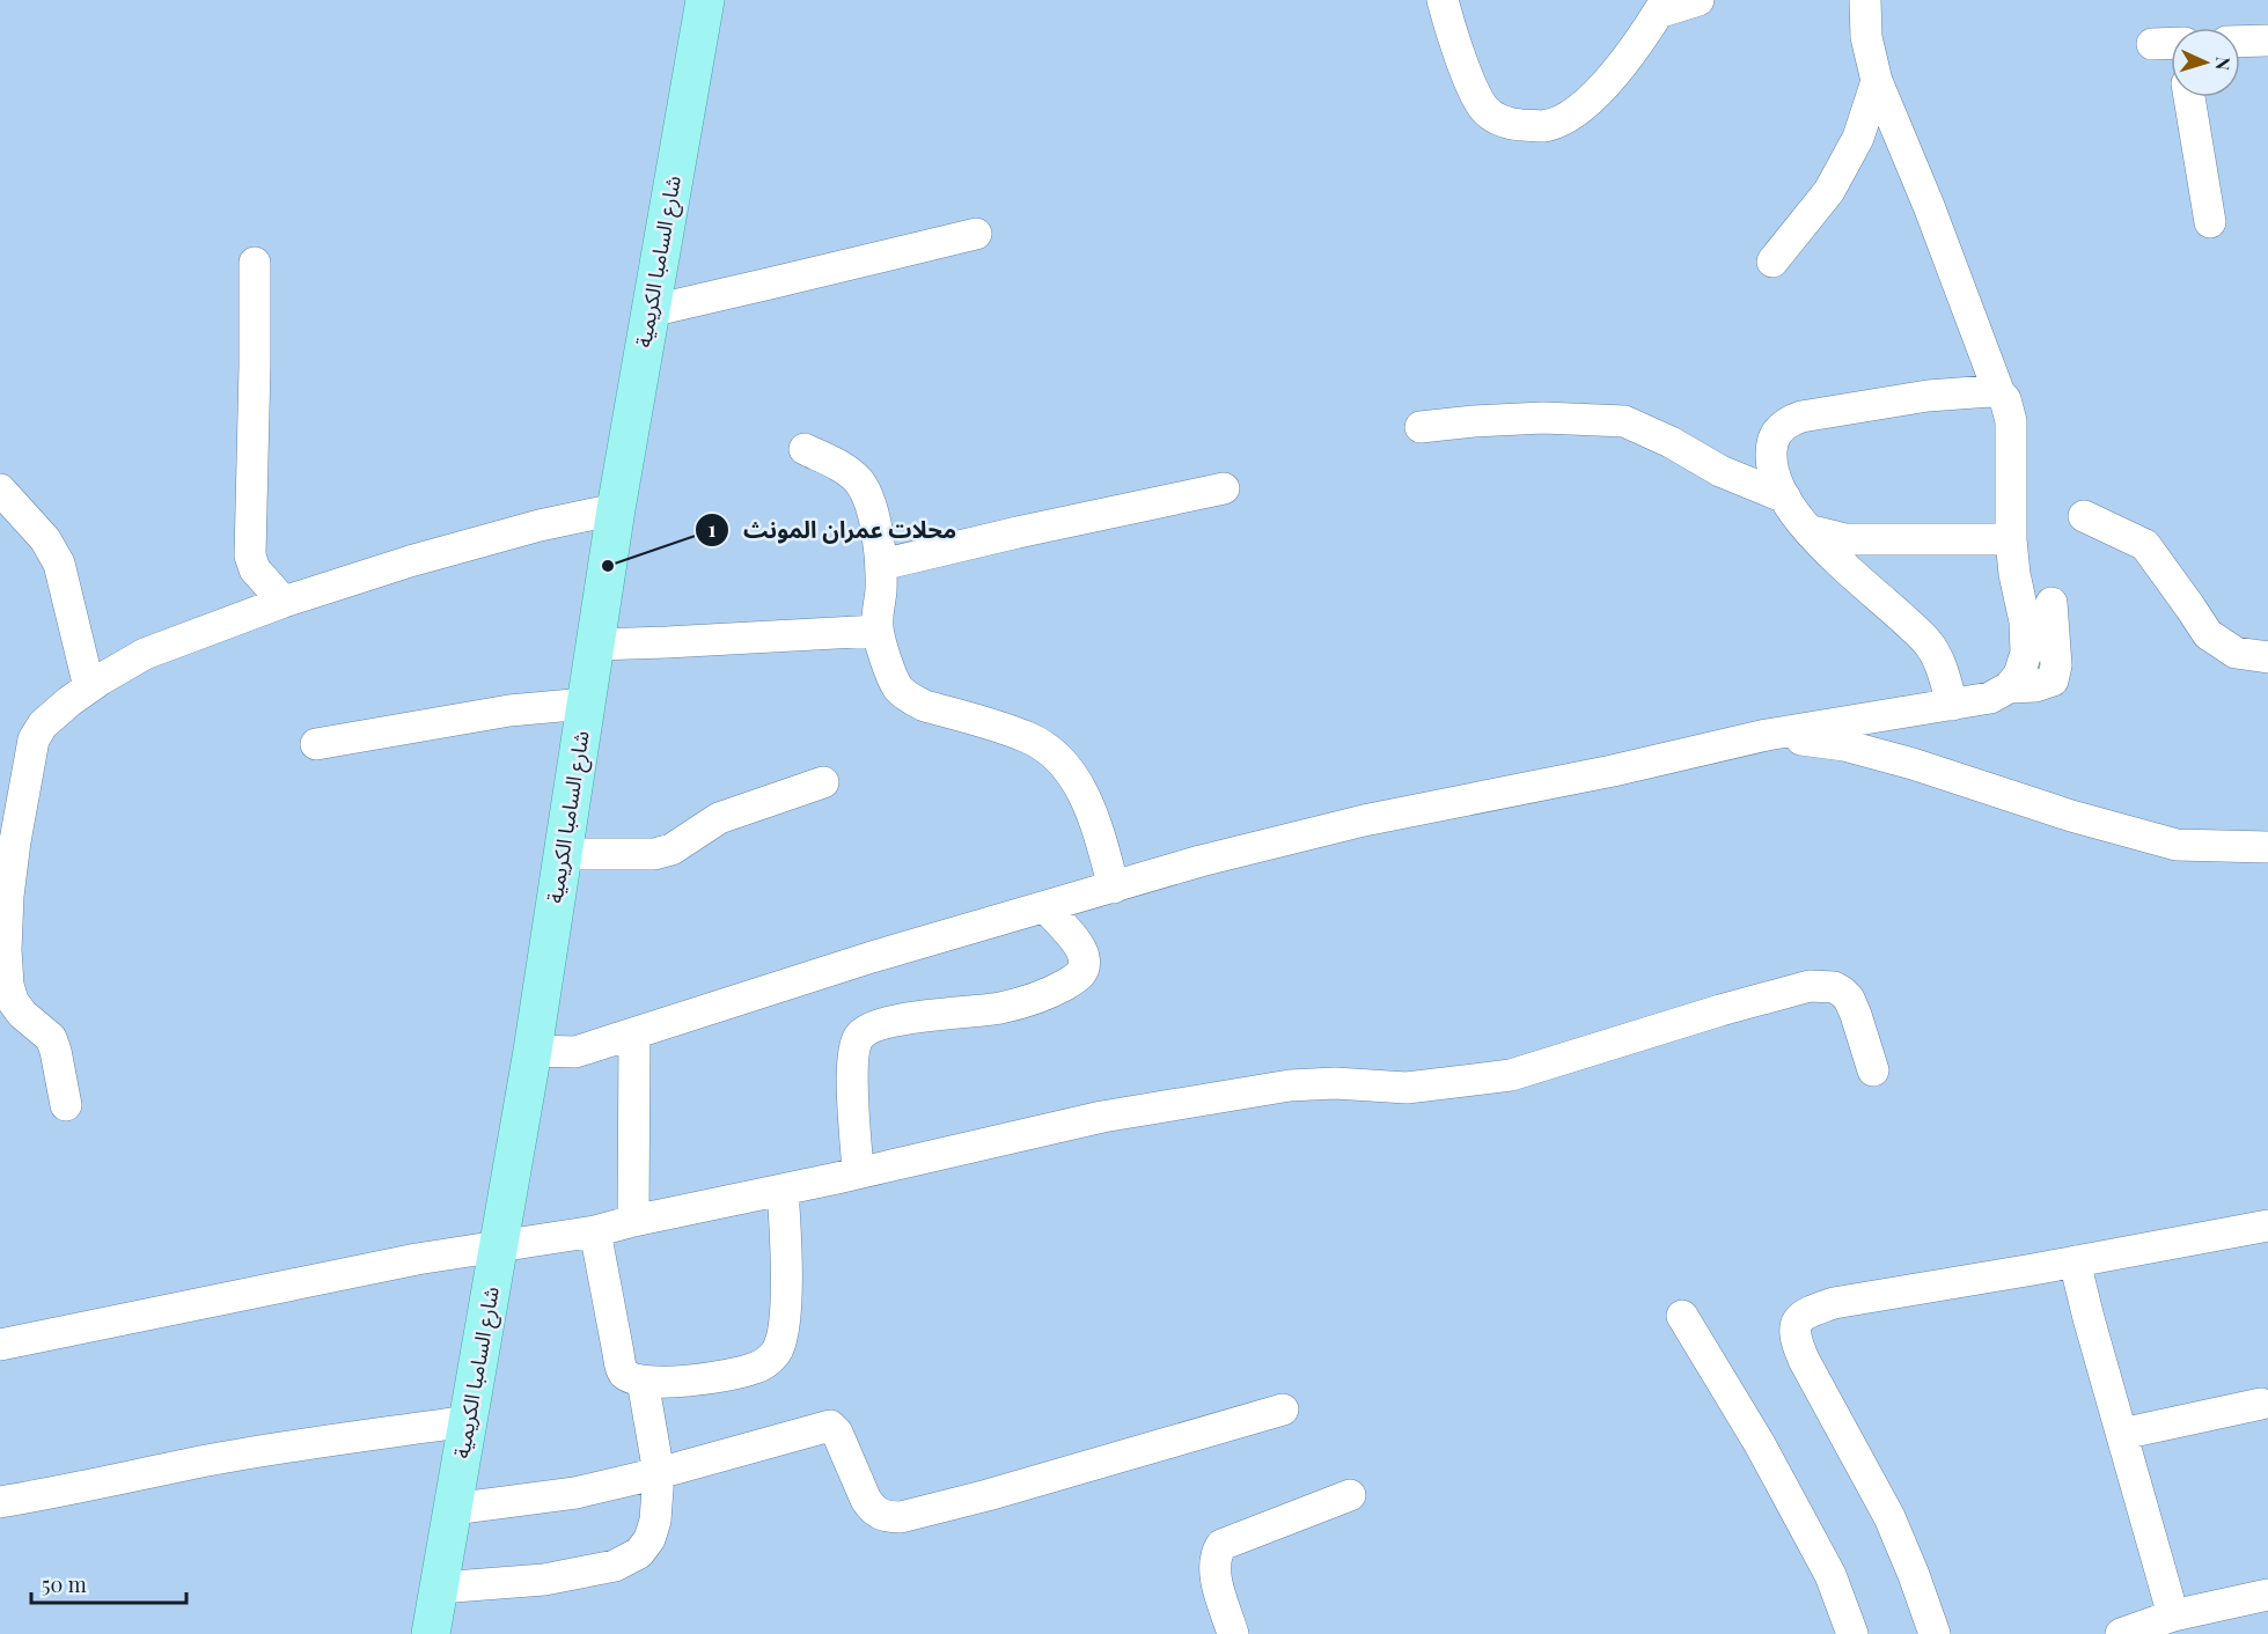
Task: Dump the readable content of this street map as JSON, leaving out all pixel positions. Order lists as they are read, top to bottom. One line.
{"streets":{"main road":["شارع السامبا الكريمية"]},"places":["محلات عمران المونث"],"scale_bar":"50 m","north":"right"}
